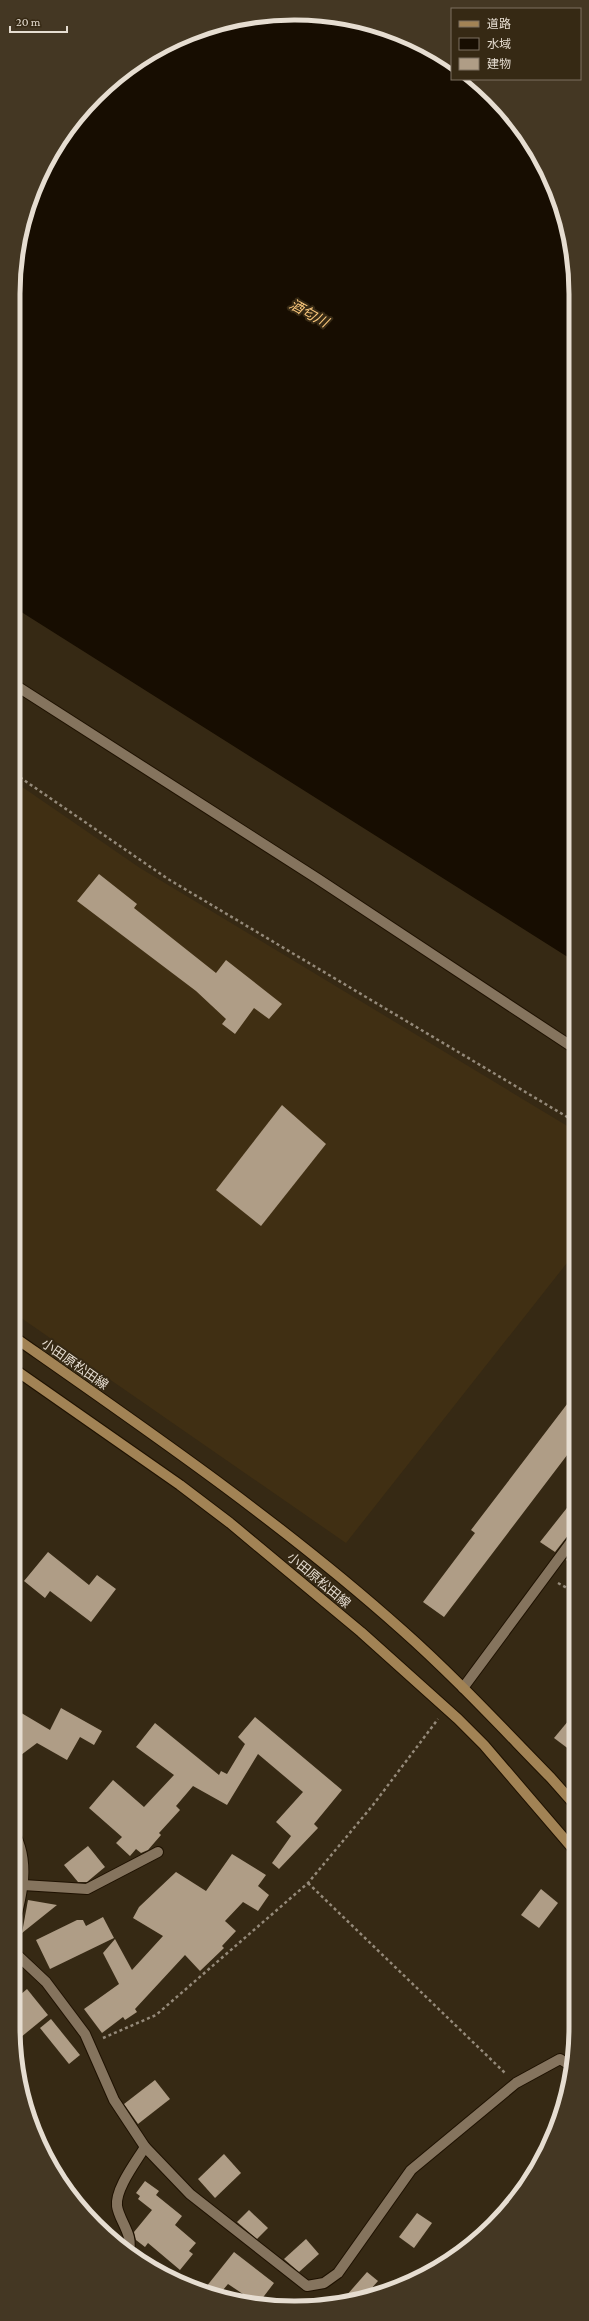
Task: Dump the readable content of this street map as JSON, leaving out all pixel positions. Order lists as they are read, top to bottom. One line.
{"streets":{"main road":["小田原松田線"]},"water":["酒匂川"],"legend":["道路","水域","建物"],"scale_bar":"20 m"}
